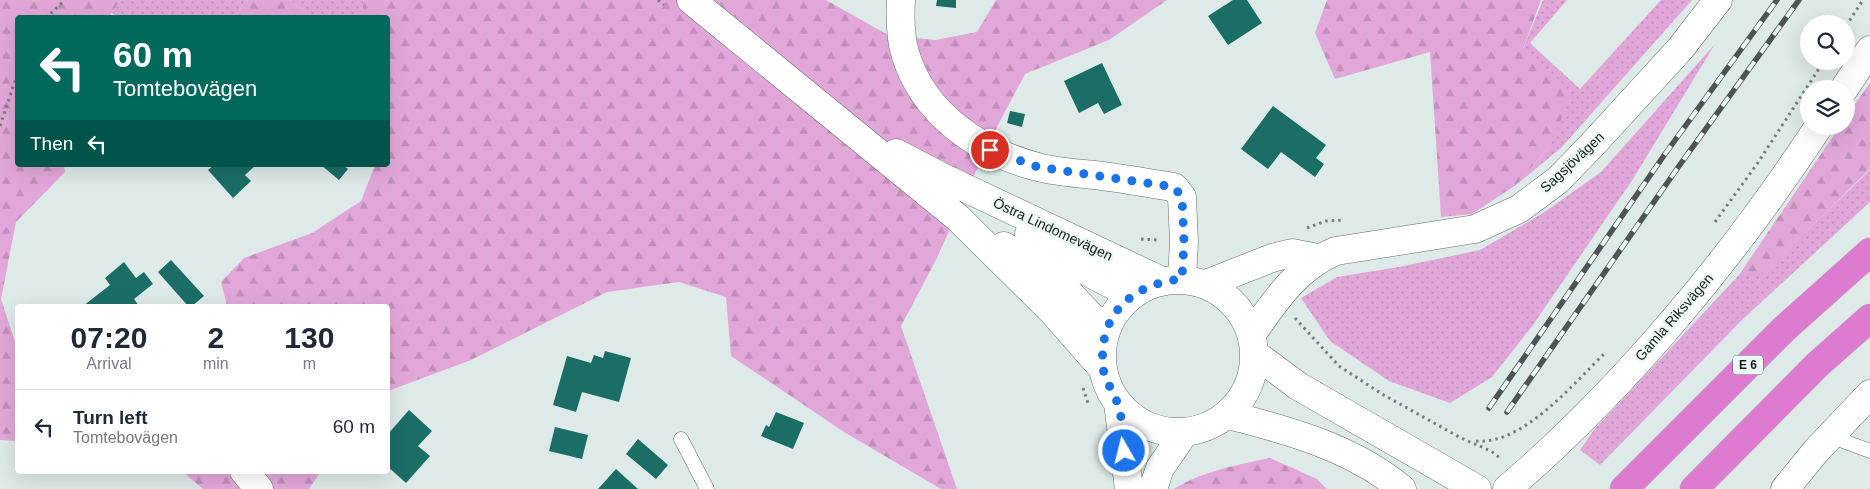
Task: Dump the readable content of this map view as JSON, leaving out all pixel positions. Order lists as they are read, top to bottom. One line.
{"streets":{"highway":["E 6"],"street":["Sagsjövägen","Östra Lindomevägen","Gamla Riksvägen"]},"crossings":[["Sagsjövägen","Östra Lindomevägen"]],"page":{"turn":["60 m","Tomtebovägen"],"then":"Then","eta":["07:20","Arrival","2","min","130","m"],"list":[{"name":"Turn left","note":"Tomtebovägen","value":"60 m"}]}}
